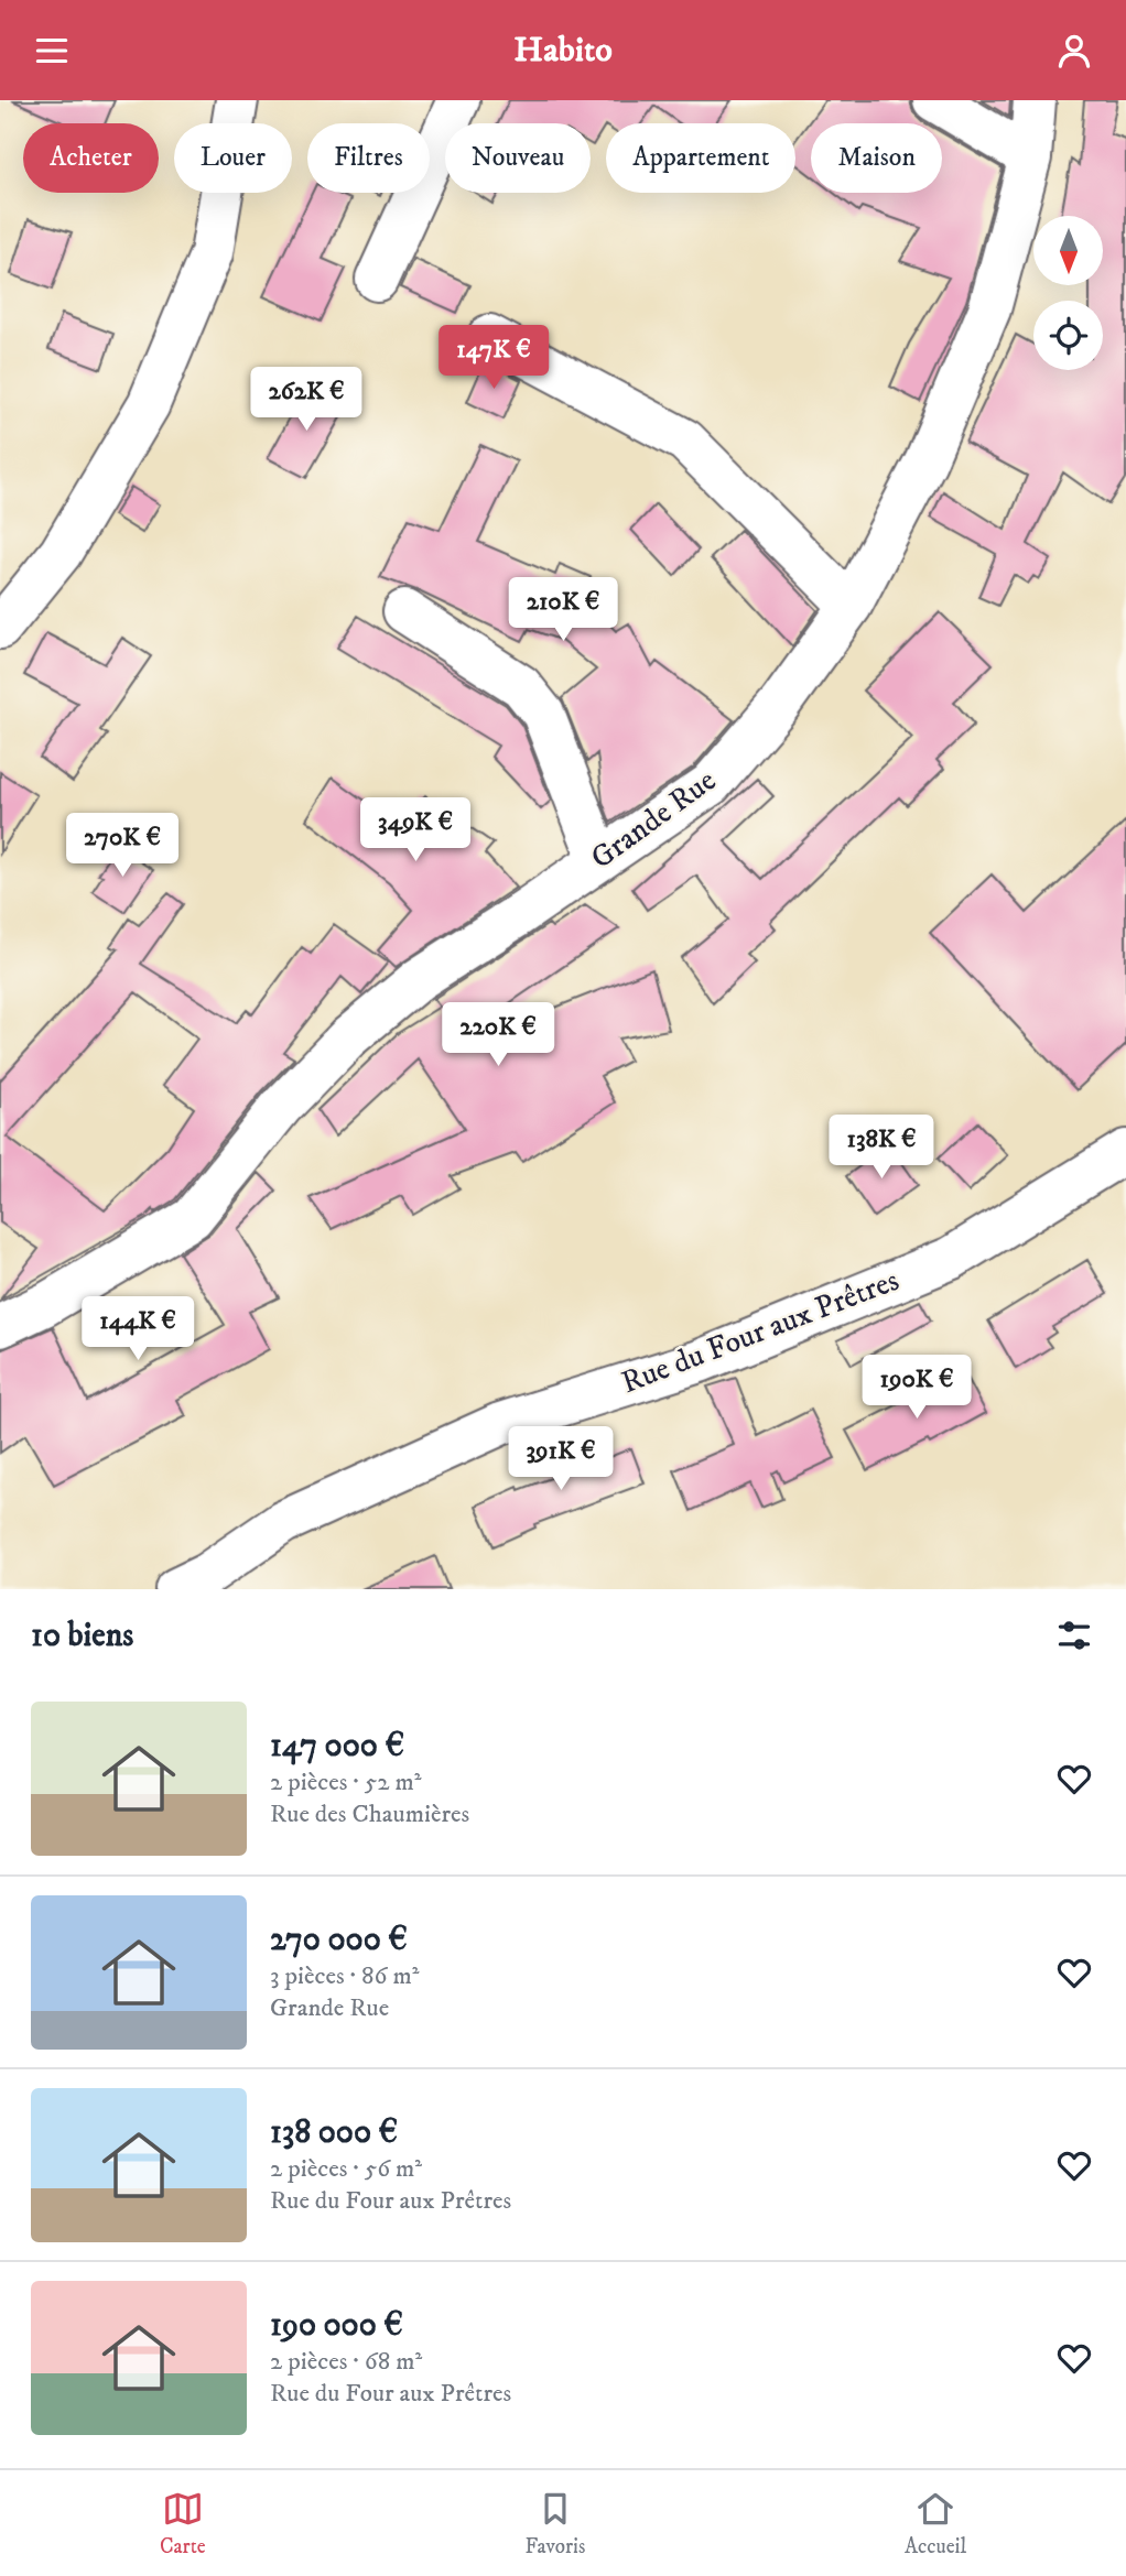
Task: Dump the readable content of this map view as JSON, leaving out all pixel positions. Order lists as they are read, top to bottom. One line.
{"streets":{"street":["Grande Rue","Rue du Four aux Prêtres"]},"north":"bottom","page":{"header":"Habito","chip":["Acheter","Louer","Filtres","Nouveau","Appartement","Maison"],"price":["147K €","262K €","210K €","349K €","270K €","220K €","138K €","144K €","190K €","391K €"],"heading":"10 biens","list":[{"name":"147 000 €","note":"2 pièces · 52 m² · Rue des Chaumières"},{"name":"270 000 €","note":"3 pièces · 86 m² · Grande Rue"},{"name":"138 000 €","note":"2 pièces · 56 m² · Rue du Four aux Prêtres"},{"name":"190 000 €","note":"2 pièces · 68 m² · Rue du Four aux Prêtres"}],"tabs":["Carte","Favoris","Accueil"]}}
